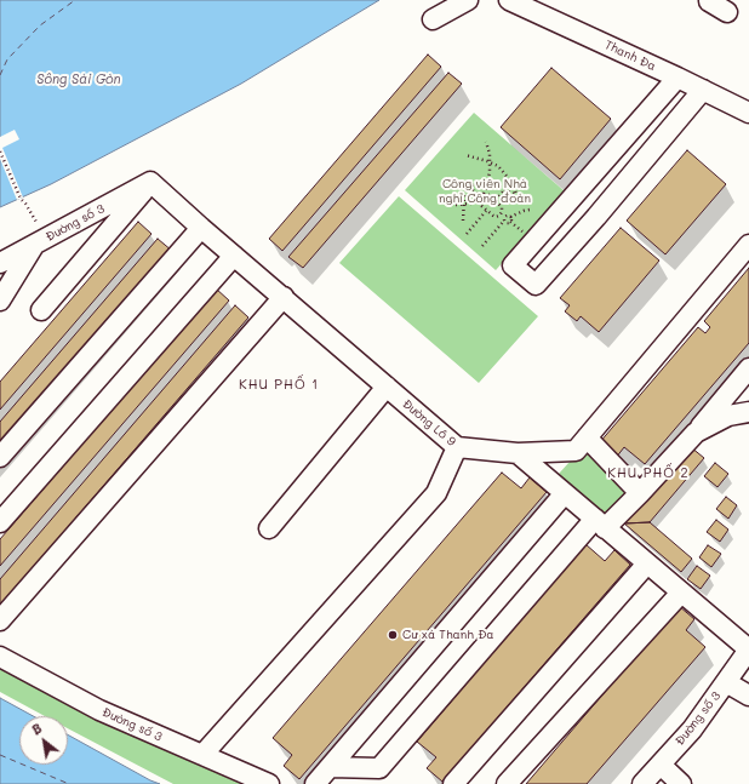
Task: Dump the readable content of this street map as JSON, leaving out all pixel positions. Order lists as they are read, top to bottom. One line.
{"streets":{"street":["Thanh Đa","Đường số 3","Đường Lô 9"]},"crossings":[["Đường số 3","Đường Lô 9"]],"districts":["KHU PHỐ 1","KHU PHỐ 2"],"water":["Sông Sài Gòn"],"parks":["Công viên Nhà nghỉ Công đoàn"],"places":["Cư xá Thanh Đa"],"north":"top left"}
